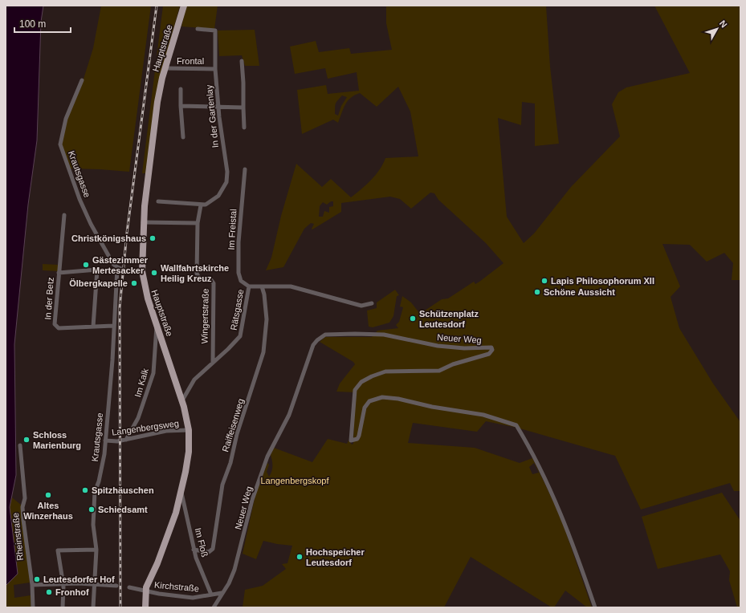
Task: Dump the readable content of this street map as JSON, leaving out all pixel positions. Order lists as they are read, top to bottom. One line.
{"streets":{"main road":["Hauptstraße"],"street":["Frontal","In der Gartenlay","Krautsgasse","Im Freistal","In der Betz","Rätsgasse","Wingertstraße","Neuer Weg","Im Kalk","Raiffeisenweg","Langenbergsweg","Rheinstraße","Im Floß","Kirchstraße"]},"crossings":[["Hauptstraße","Frontal"],["Hauptstraße","Rätsgasse"],["Hauptstraße","Im Kalk"],["Hauptstraße","Langenbergsweg"],["Hauptstraße","Im Floß"],["Hauptstraße","Kirchstraße"],["Frontal","In der Gartenlay"],["In der Gartenlay","Wingertstraße"],["Krautsgasse","In der Betz"],["Krautsgasse","Langenbergsweg"],["Im Freistal","Rätsgasse"],["Rätsgasse","Wingertstraße"],["Rätsgasse","Raiffeisenweg"],["Neuer Weg","Kirchstraße"],["Im Kalk","Langenbergsweg"],["Raiffeisenweg","Im Floß"],["Im Floß","Kirchstraße"]],"parks":["Langenbergskopf"],"places":["Christkönigshaus","Gästezimmer Mertesacker","Wallfahrtskirche Heilig Kreuz","Lapis Philosophorum XII","Ölbergkapelle","Schöne Aussicht","Schützenplatz Leutesdorf","Schloss Marienburg","Spitzhäuschen","Altes Winzerhaus","Schiedsamt","Hochspeicher Leutesdorf","Leutesdorfer Hof","Fronhof"],"scale_bar":"100 m","north":"top right"}
